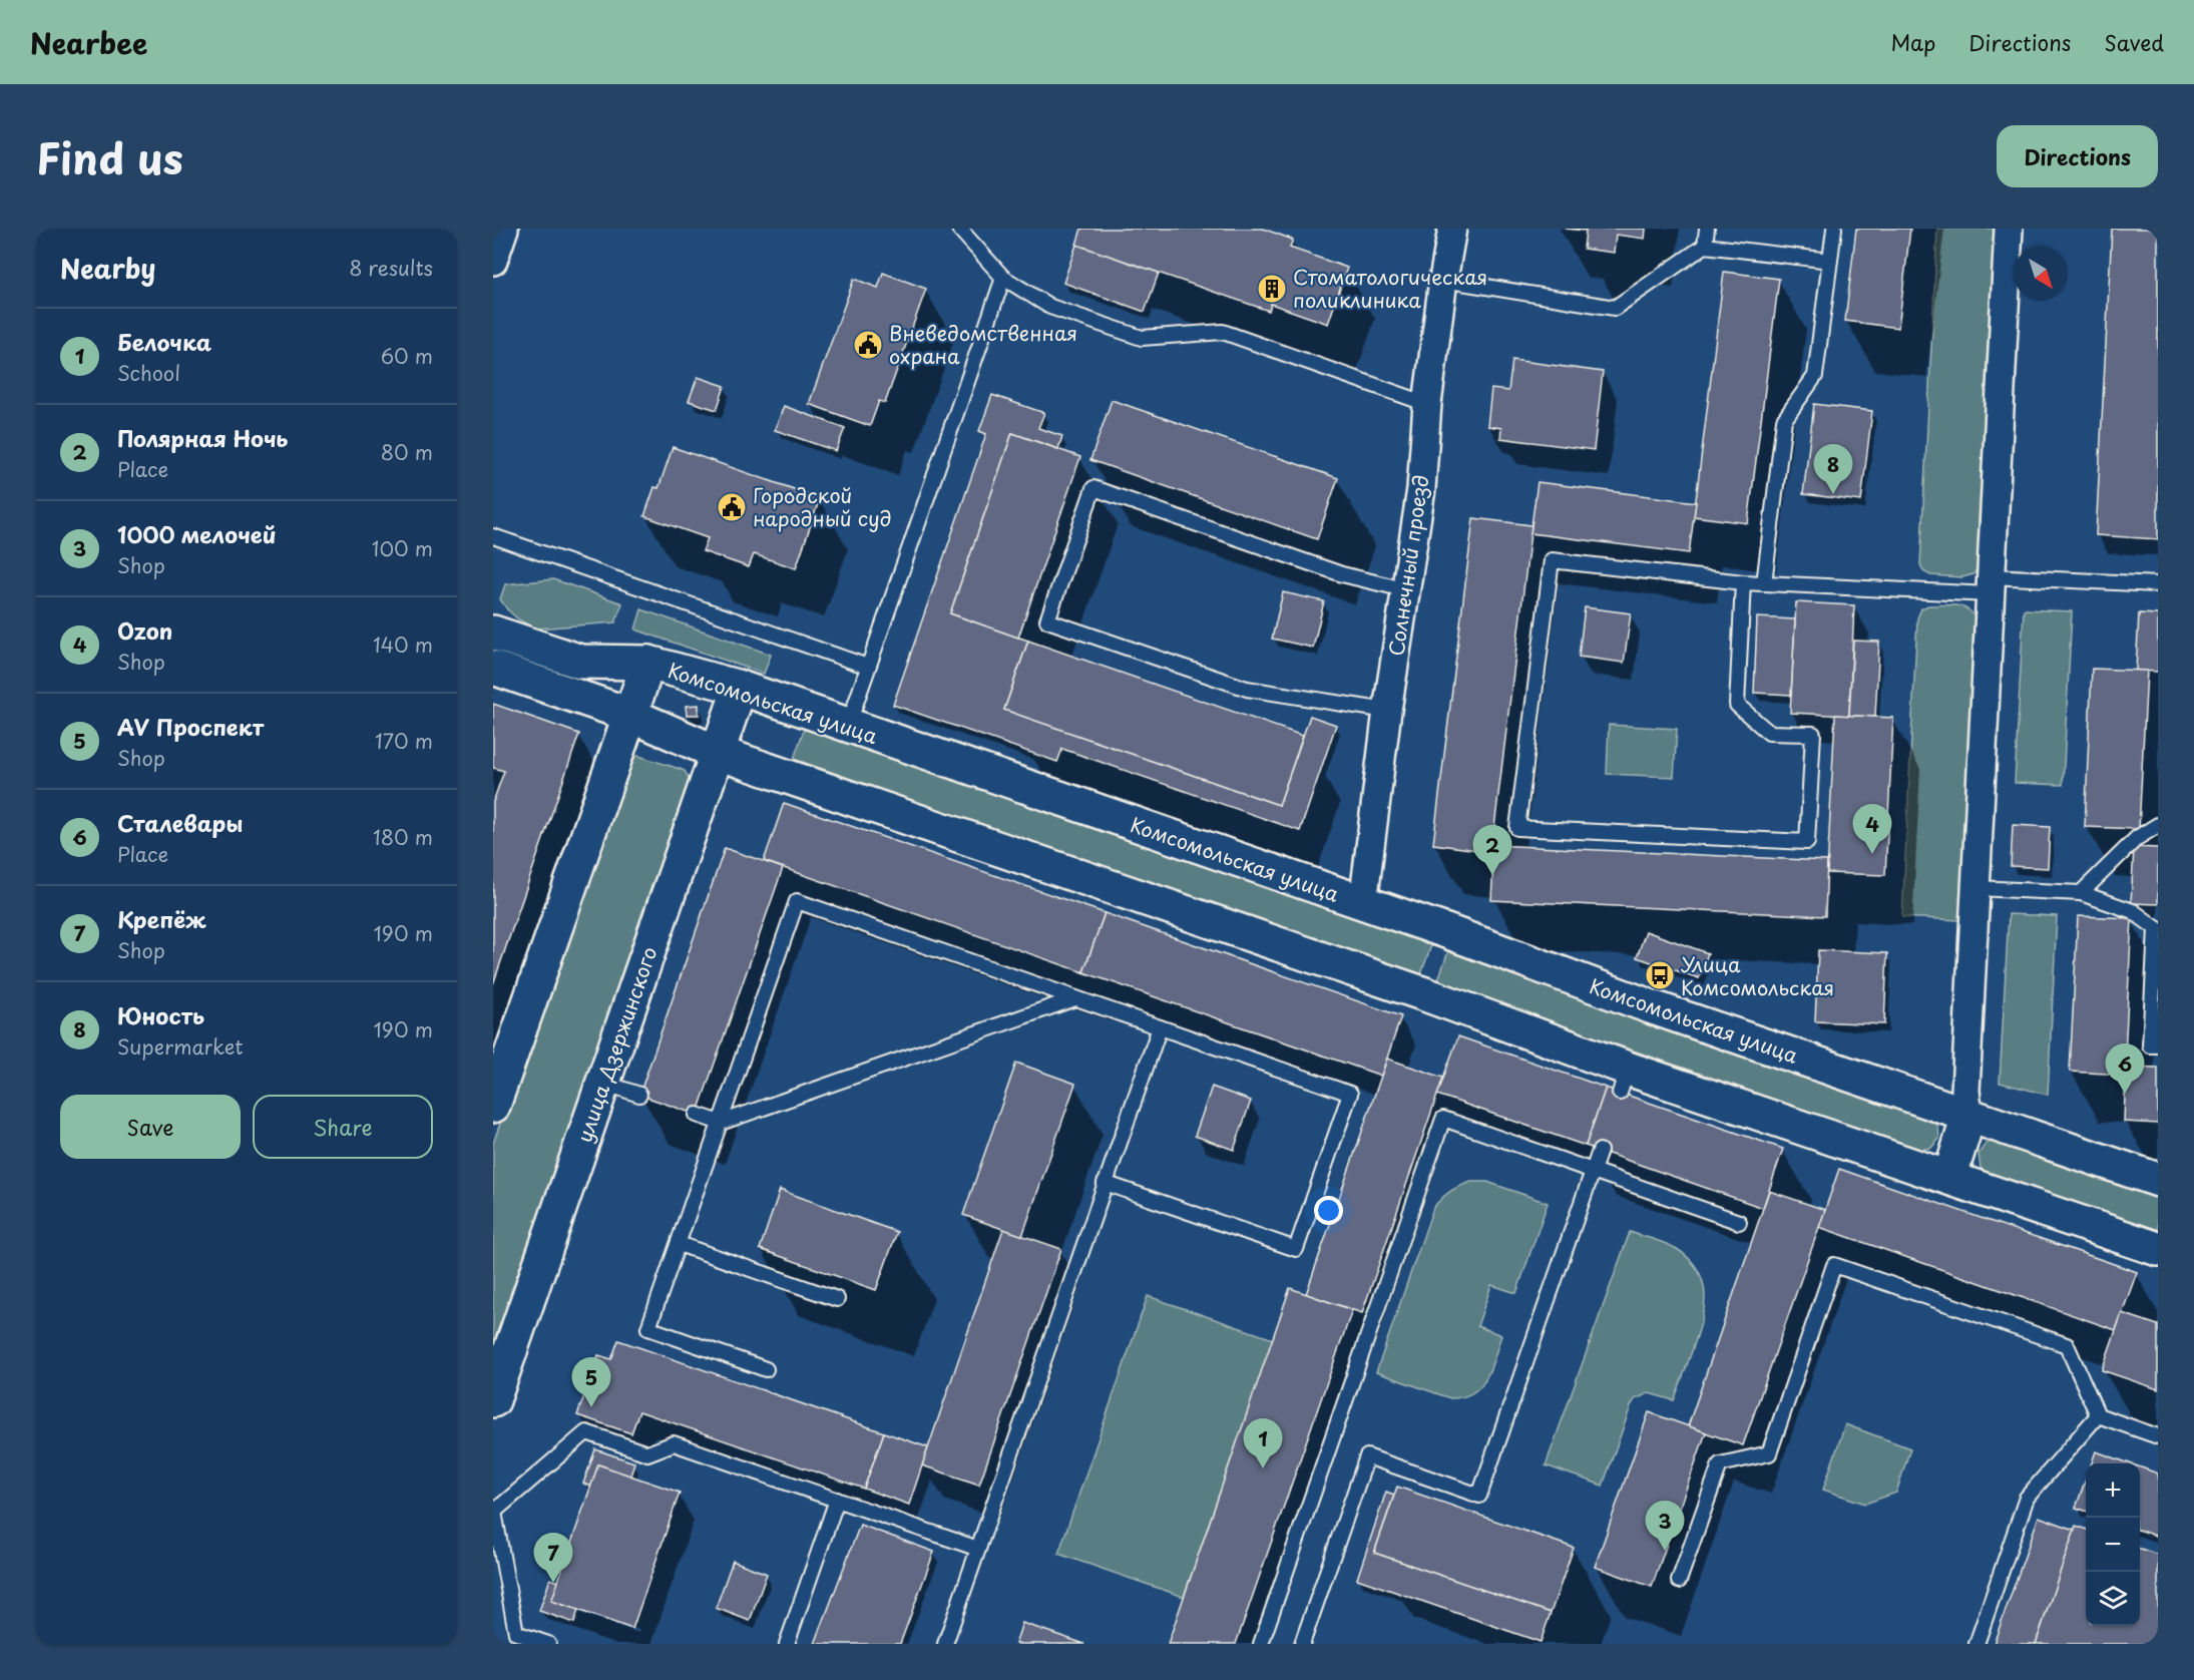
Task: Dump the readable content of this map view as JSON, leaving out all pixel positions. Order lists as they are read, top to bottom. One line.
{"streets":{"street":["Солнечный проезд","Комсомольская улица","улица Дзержинского"]},"crossings":[["Солнечный проезд","Комсомольская улица"],["Комсомольская улица","улица Дзержинского"]],"places":{"building":["Стоматологическая поликлиника"],"public building":["Вневедомственная охрана","Городской народный суд"],"bus stop":["Улица Комсомольская"]},"north":"bottom right","page":{"header":"Nearbee","nav":["Map","Directions","Saved"],"title":"Find us","buttons":["Directions",["Save","Share"]],"heading":["Nearby","8 results"],"list":[{"mark":"1","name":"Белочка","note":"School","value":"60 m"},{"mark":"2","name":"Полярная Ночь","note":"Place","value":"80 m"},{"mark":"3","name":"1000 мелочей","note":"Shop","value":"100 m"},{"mark":"4","name":"Ozon","note":"Shop","value":"140 m"},{"mark":"5","name":"AV Проспект","note":"Shop","value":"170 m"},{"mark":"6","name":"Сталевары","note":"Place","value":"180 m"},{"mark":"7","name":"Крепёж","note":"Shop","value":"190 m"},{"mark":"8","name":"Юность","note":"Supermarket","value":"190 m"}],"pins":["8","4","2","6","5","1","3","7"],"map_buttons":["+","−"]}}
